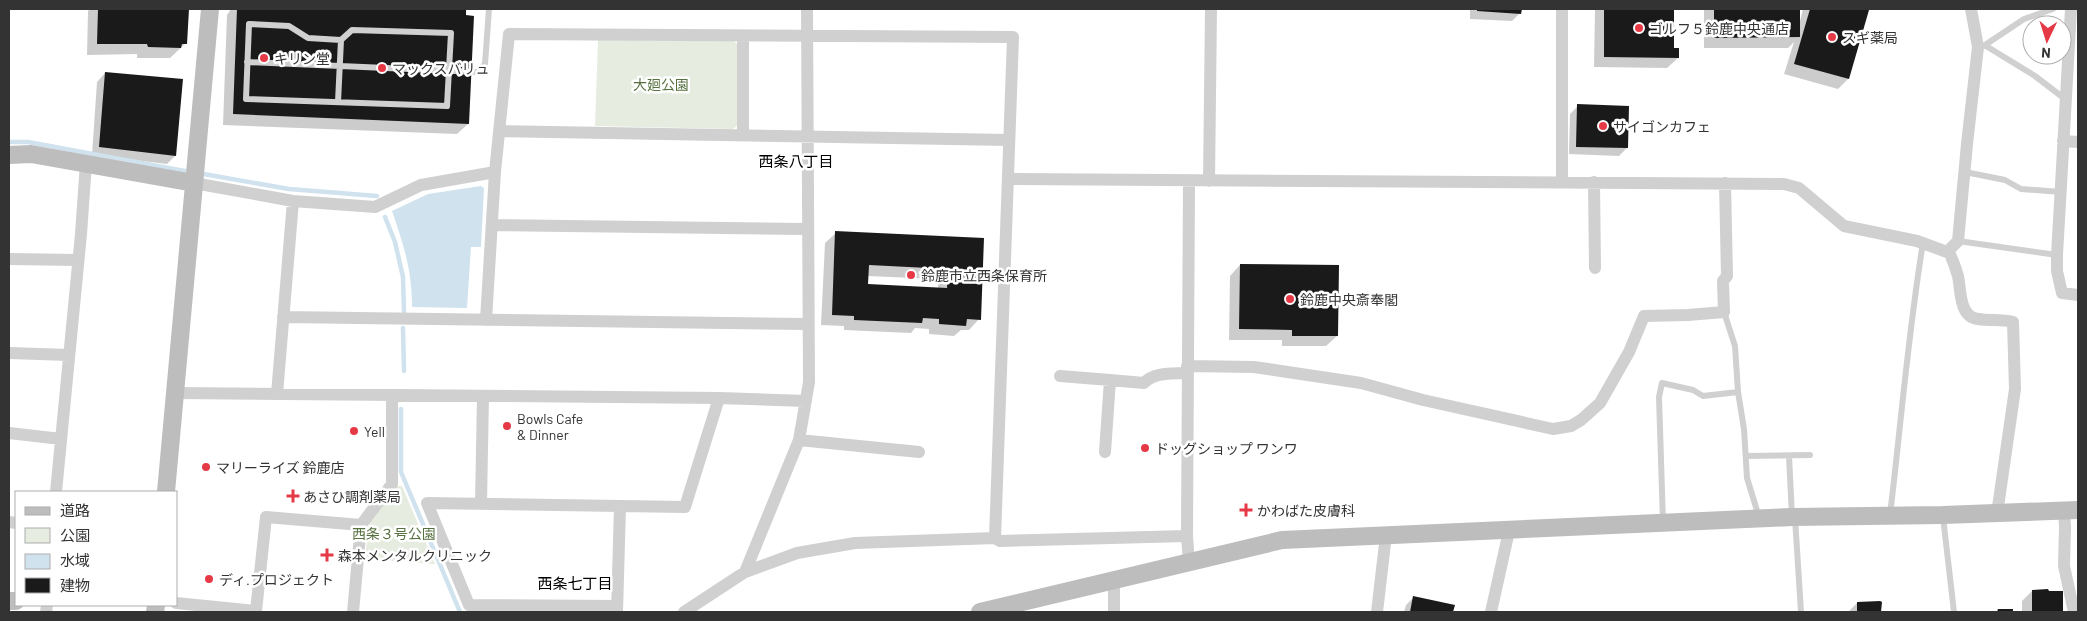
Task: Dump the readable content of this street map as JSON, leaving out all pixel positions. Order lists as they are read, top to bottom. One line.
{"districts":["西条八丁目","西条七丁目"],"parks":["大廻公園","西条３号公園"],"places":{"other":["ゴルフ５鈴鹿中央通店","スギ薬局","キリン堂","マックスバリュ","サイゴンカフェ","鈴鹿市立西条保育所","鈴鹿中央斎奉閣","Bowls Cafe & Dinner","Yell","ドッグショップ ワンワ","マリーライズ 鈴鹿店","ディ.プロジェクト"],"health":["あさひ調剤薬局","かわばた皮膚科","森本メンタルクリニック"]},"legend":["道路","公園","水域","建物"],"north":"bottom"}
